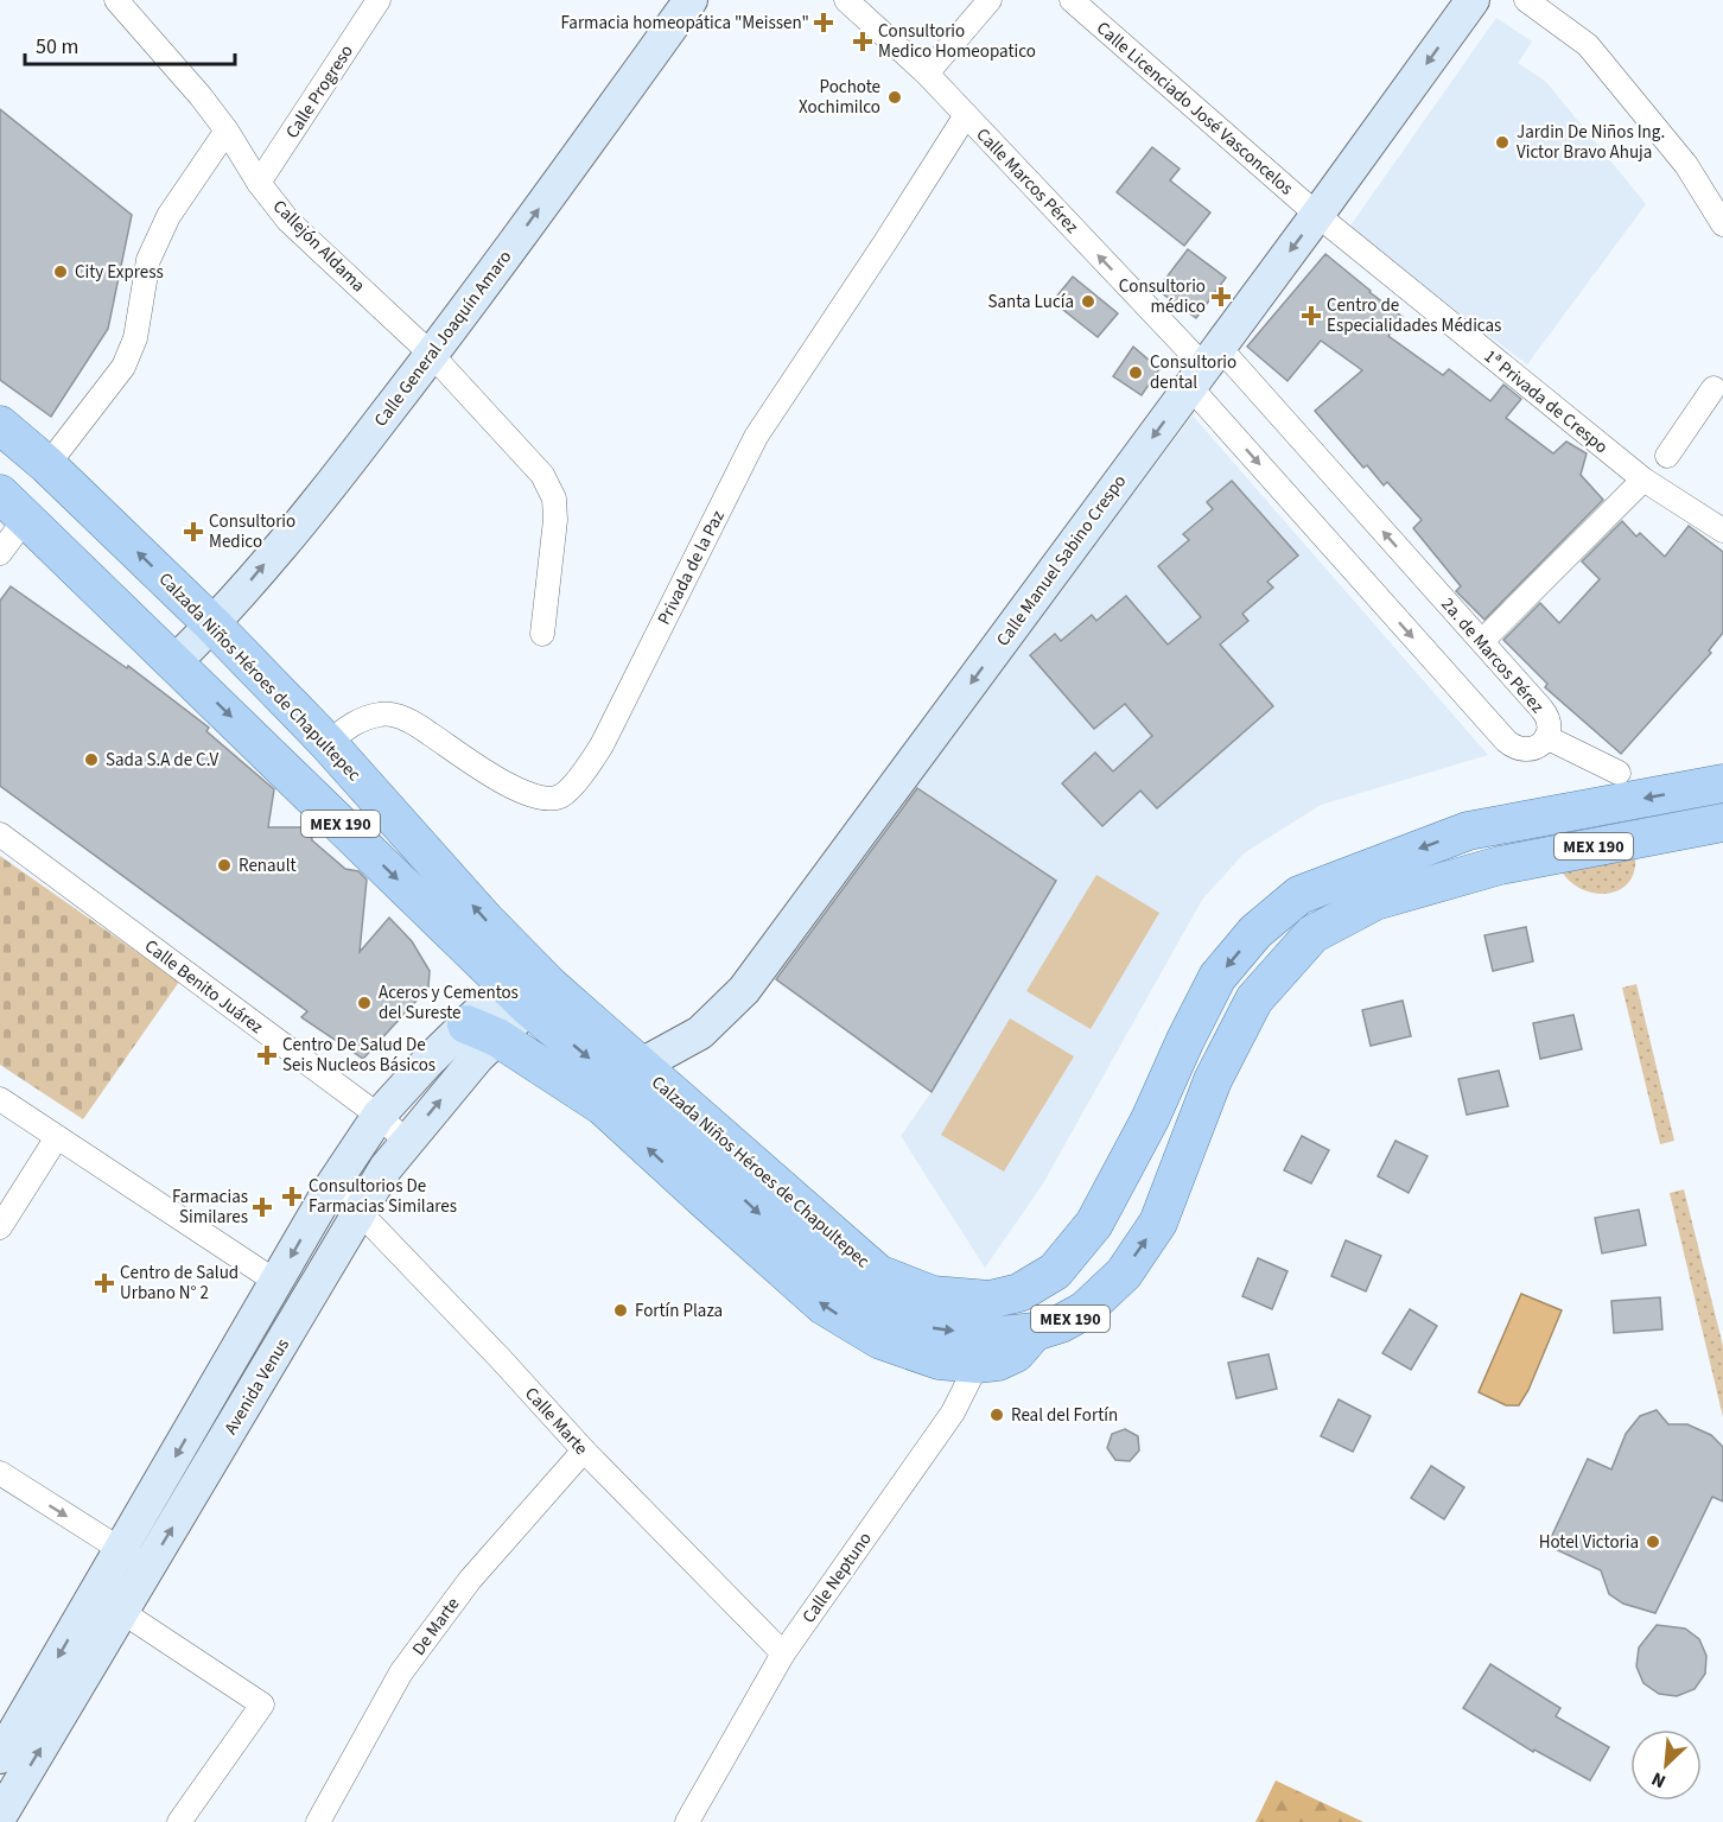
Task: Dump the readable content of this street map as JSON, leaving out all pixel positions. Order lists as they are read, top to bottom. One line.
{"streets":{"main road":["Calzada Niños Héroes de Chapultepec","MEX 190"],"street":["Calle Progreso","Calle Licenciado José Vasconcelos","Calle Marcos Pérez","Callejón Aldama","Calle General Joaquín Amaro","1ª Privada de Crespo","Calle Manuel Sabino Crespo","Privada de la Paz","2a. de Marcos Pérez","Calle Benito Juárez","Avenida Venus","Calle Marte","Calle Neptuno","De Marte"]},"crossings":[["Calle Progreso","Callejón Aldama"],["Calle Licenciado José Vasconcelos","1ª Privada de Crespo"],["Calle Licenciado José Vasconcelos","Calle Manuel Sabino Crespo"],["Calle Marcos Pérez","Calle Manuel Sabino Crespo"],["Calle Marcos Pérez","Privada de la Paz"],["Calle Marcos Pérez","2a. de Marcos Pérez"],["Callejón Aldama","Calle General Joaquín Amaro"],["Calle General Joaquín Amaro","Calzada Niños Héroes de Chapultepec"],["1ª Privada de Crespo","Calle Manuel Sabino Crespo"],["Calle Manuel Sabino Crespo","2a. de Marcos Pérez"],["Calle Manuel Sabino Crespo","Calzada Niños Héroes de Chapultepec"],["Privada de la Paz","Calzada Niños Héroes de Chapultepec"],["Calzada Niños Héroes de Chapultepec","Avenida Venus"],["Calzada Niños Héroes de Chapultepec","Calle Neptuno"],["Calle Benito Juárez","Avenida Venus"],["Avenida Venus","Calle Marte"],["Calle Marte","Calle Neptuno"],["Calle Marte","De Marte"]],"one_way":["Calle Marcos Pérez","Calle Manuel Sabino Crespo"],"places":{"health":["Farmacia homeopática \"Meissen\"","Consultorio Medico Homeopatico","Consultorio médico","Centro de Especialidades Médicas","Consultorio Medico","Centro De Salud De Seis Nucleos Básicos","Consultorios De Farmacias Similares","Farmacias Similares","Centro de Salud Urbano N° 2"],"other":["Pochote Xochimilco","Jardin De Niños Ing. Victor Bravo Ahuja","City Express","Santa Lucía","Consultorio dental","Sada S.A de C.V","Renault","Aceros y Cementos del Sureste","Fortín Plaza","Real del Fortín","Hotel Victoria"]},"scale_bar":"50 m","north":"bottom left"}
